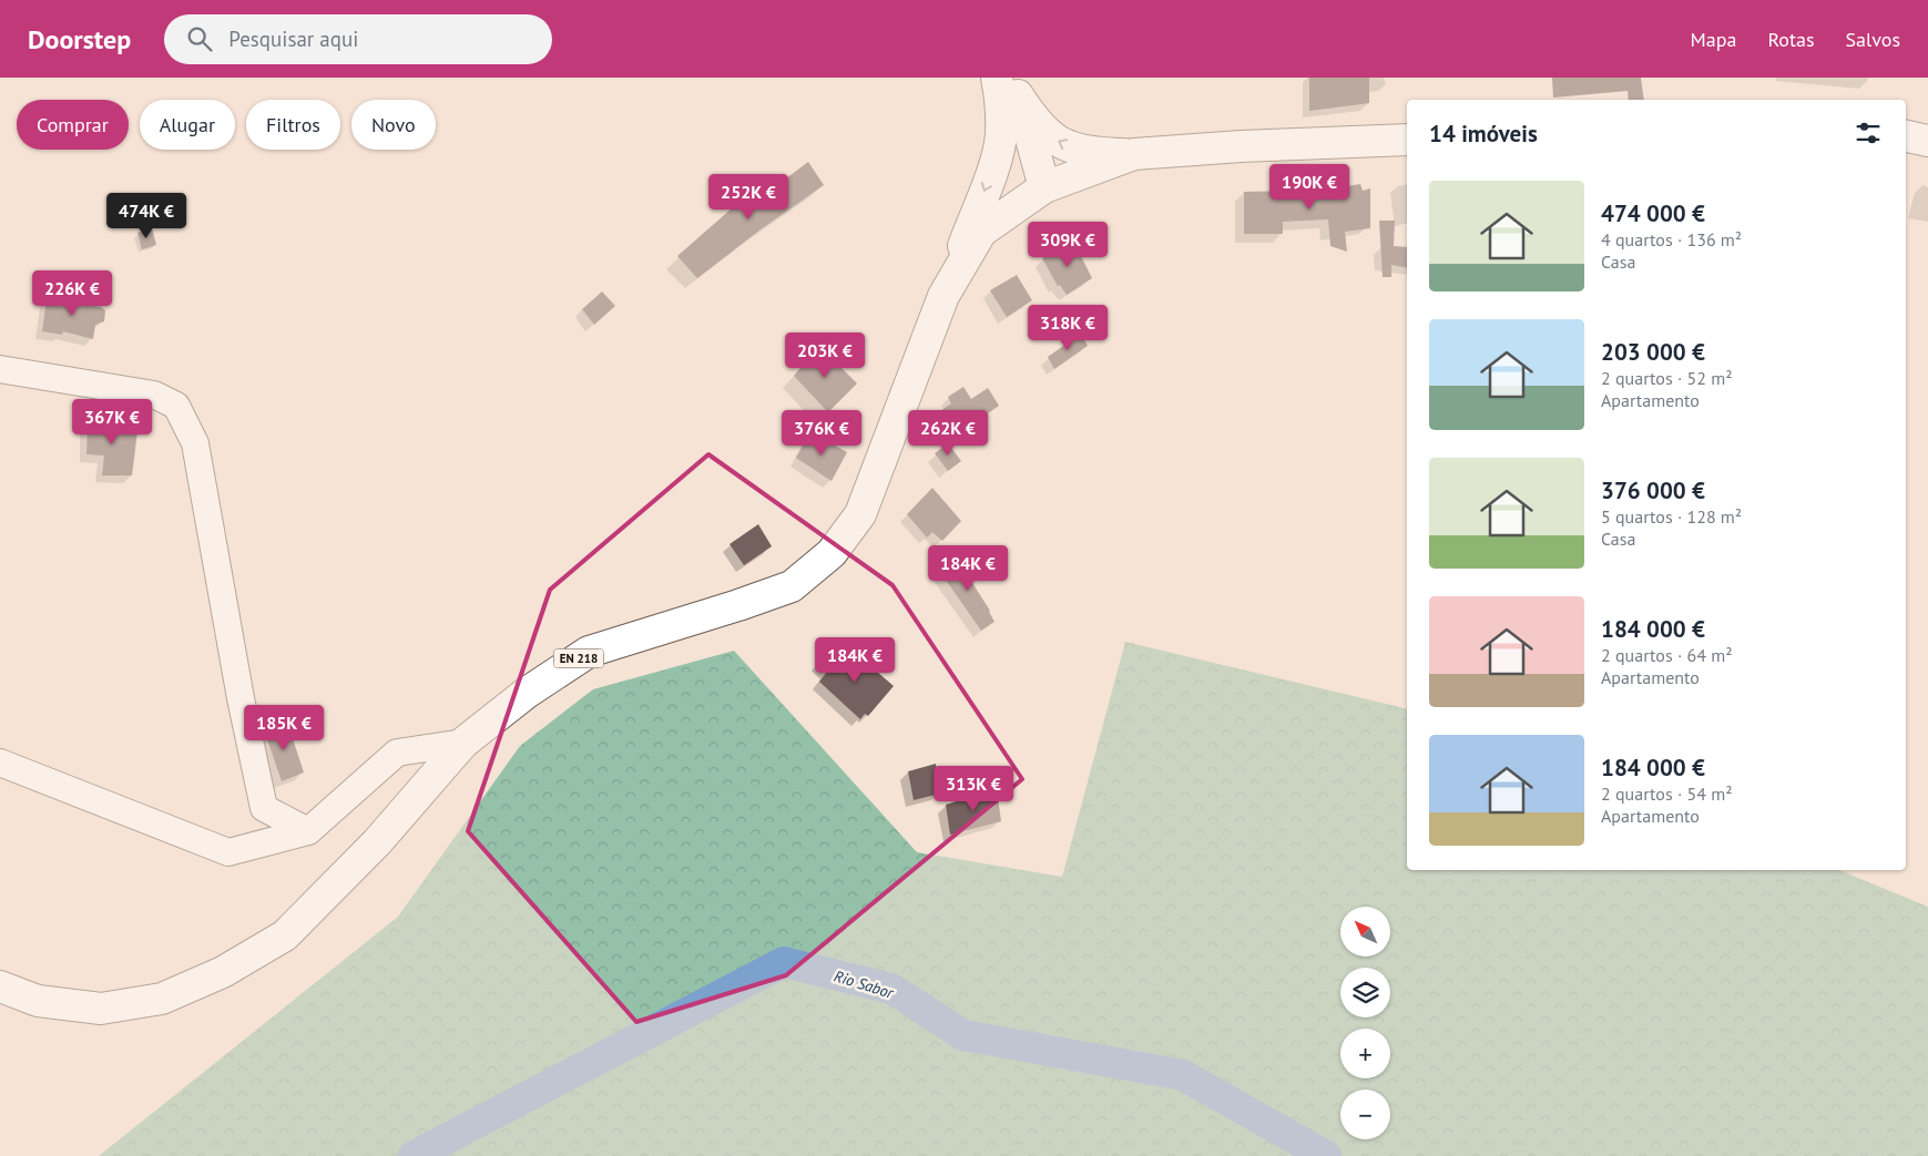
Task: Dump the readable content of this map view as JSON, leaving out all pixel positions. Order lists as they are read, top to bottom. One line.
{"streets":{"main road":["EN 218"]},"water":["Rio Sabor"],"north":"top left","page":{"header":"Doorstep","search":"Pesquisar aqui","nav":["Mapa","Rotas","Salvos"],"chip":["Comprar","Alugar","Filtros","Novo"],"heading":"14 imóveis","price":["190K €","252K €","474K €","309K €","226K €","318K €","203K €","367K €","376K €","262K €","184K €","184K €","185K €","313K €"],"list":[{"name":"474 000 €","note":"4 quartos · 136 m² · Casa"},{"name":"203 000 €","note":"2 quartos · 52 m² · Apartamento"},{"name":"376 000 €","note":"5 quartos · 128 m² · Casa"},{"name":"184 000 €","note":"2 quartos · 64 m² · Apartamento"},{"name":"184 000 €","note":"2 quartos · 54 m² · Apartamento"}],"map_buttons":["+","−"]}}
